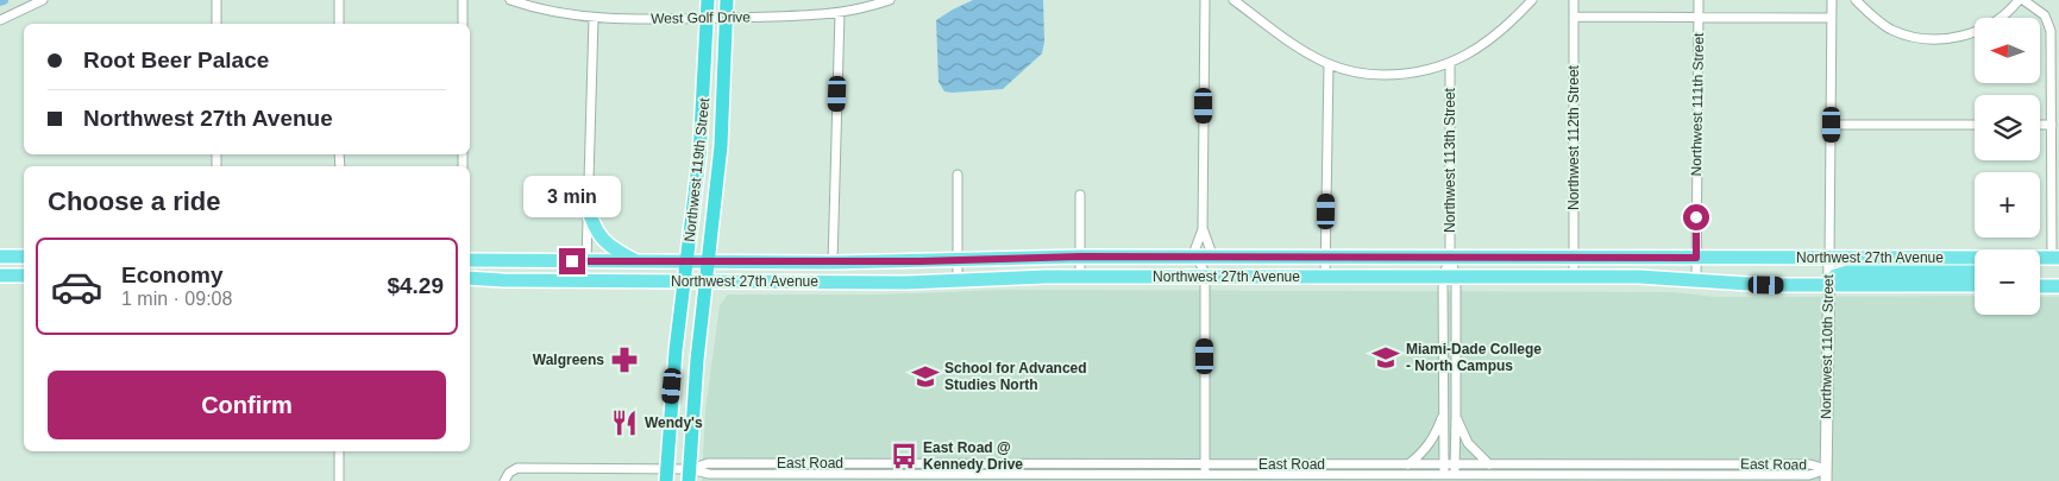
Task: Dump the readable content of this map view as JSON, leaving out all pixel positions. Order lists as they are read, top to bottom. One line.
{"streets":{"highway":["Northwest 119th Street"],"main road":["Northwest 27th Avenue"],"street":["West Golf Drive","Northwest 111th Street","Northwest 112th Street","Northwest 113th Street","Northwest 110th Street","East Road"]},"crossings":[["West Golf Drive","Northwest 119th Street"],["Northwest 111th Street","Northwest 27th Avenue"],["Northwest 112th Street","Northwest 27th Avenue"],["Northwest 113th Street","Northwest 27th Avenue"],["Northwest 113th Street","East Road"],["Northwest 119th Street","Northwest 27th Avenue"],["Northwest 119th Street","East Road"],["Northwest 27th Avenue","Northwest 110th Street"],["Northwest 110th Street","East Road"]],"places":{"school or university":["Miami-Dade College - North Campus","School for Advanced Studies North"],"pharmacy":["Walgreens"],"restaurant":["Wendy's"],"bus stop":["East Road @ Kennedy Drive"]},"north":"left","page":{"map_buttons":["+","−"],"banner":["Root Beer Palace","Northwest 27th Avenue"],"heading":"Choose a ride","bubble":"3 min","list":[{"name":"Economy","note":"1 min · 09:08","value":"$4.29"}],"buttons":"Confirm"}}
